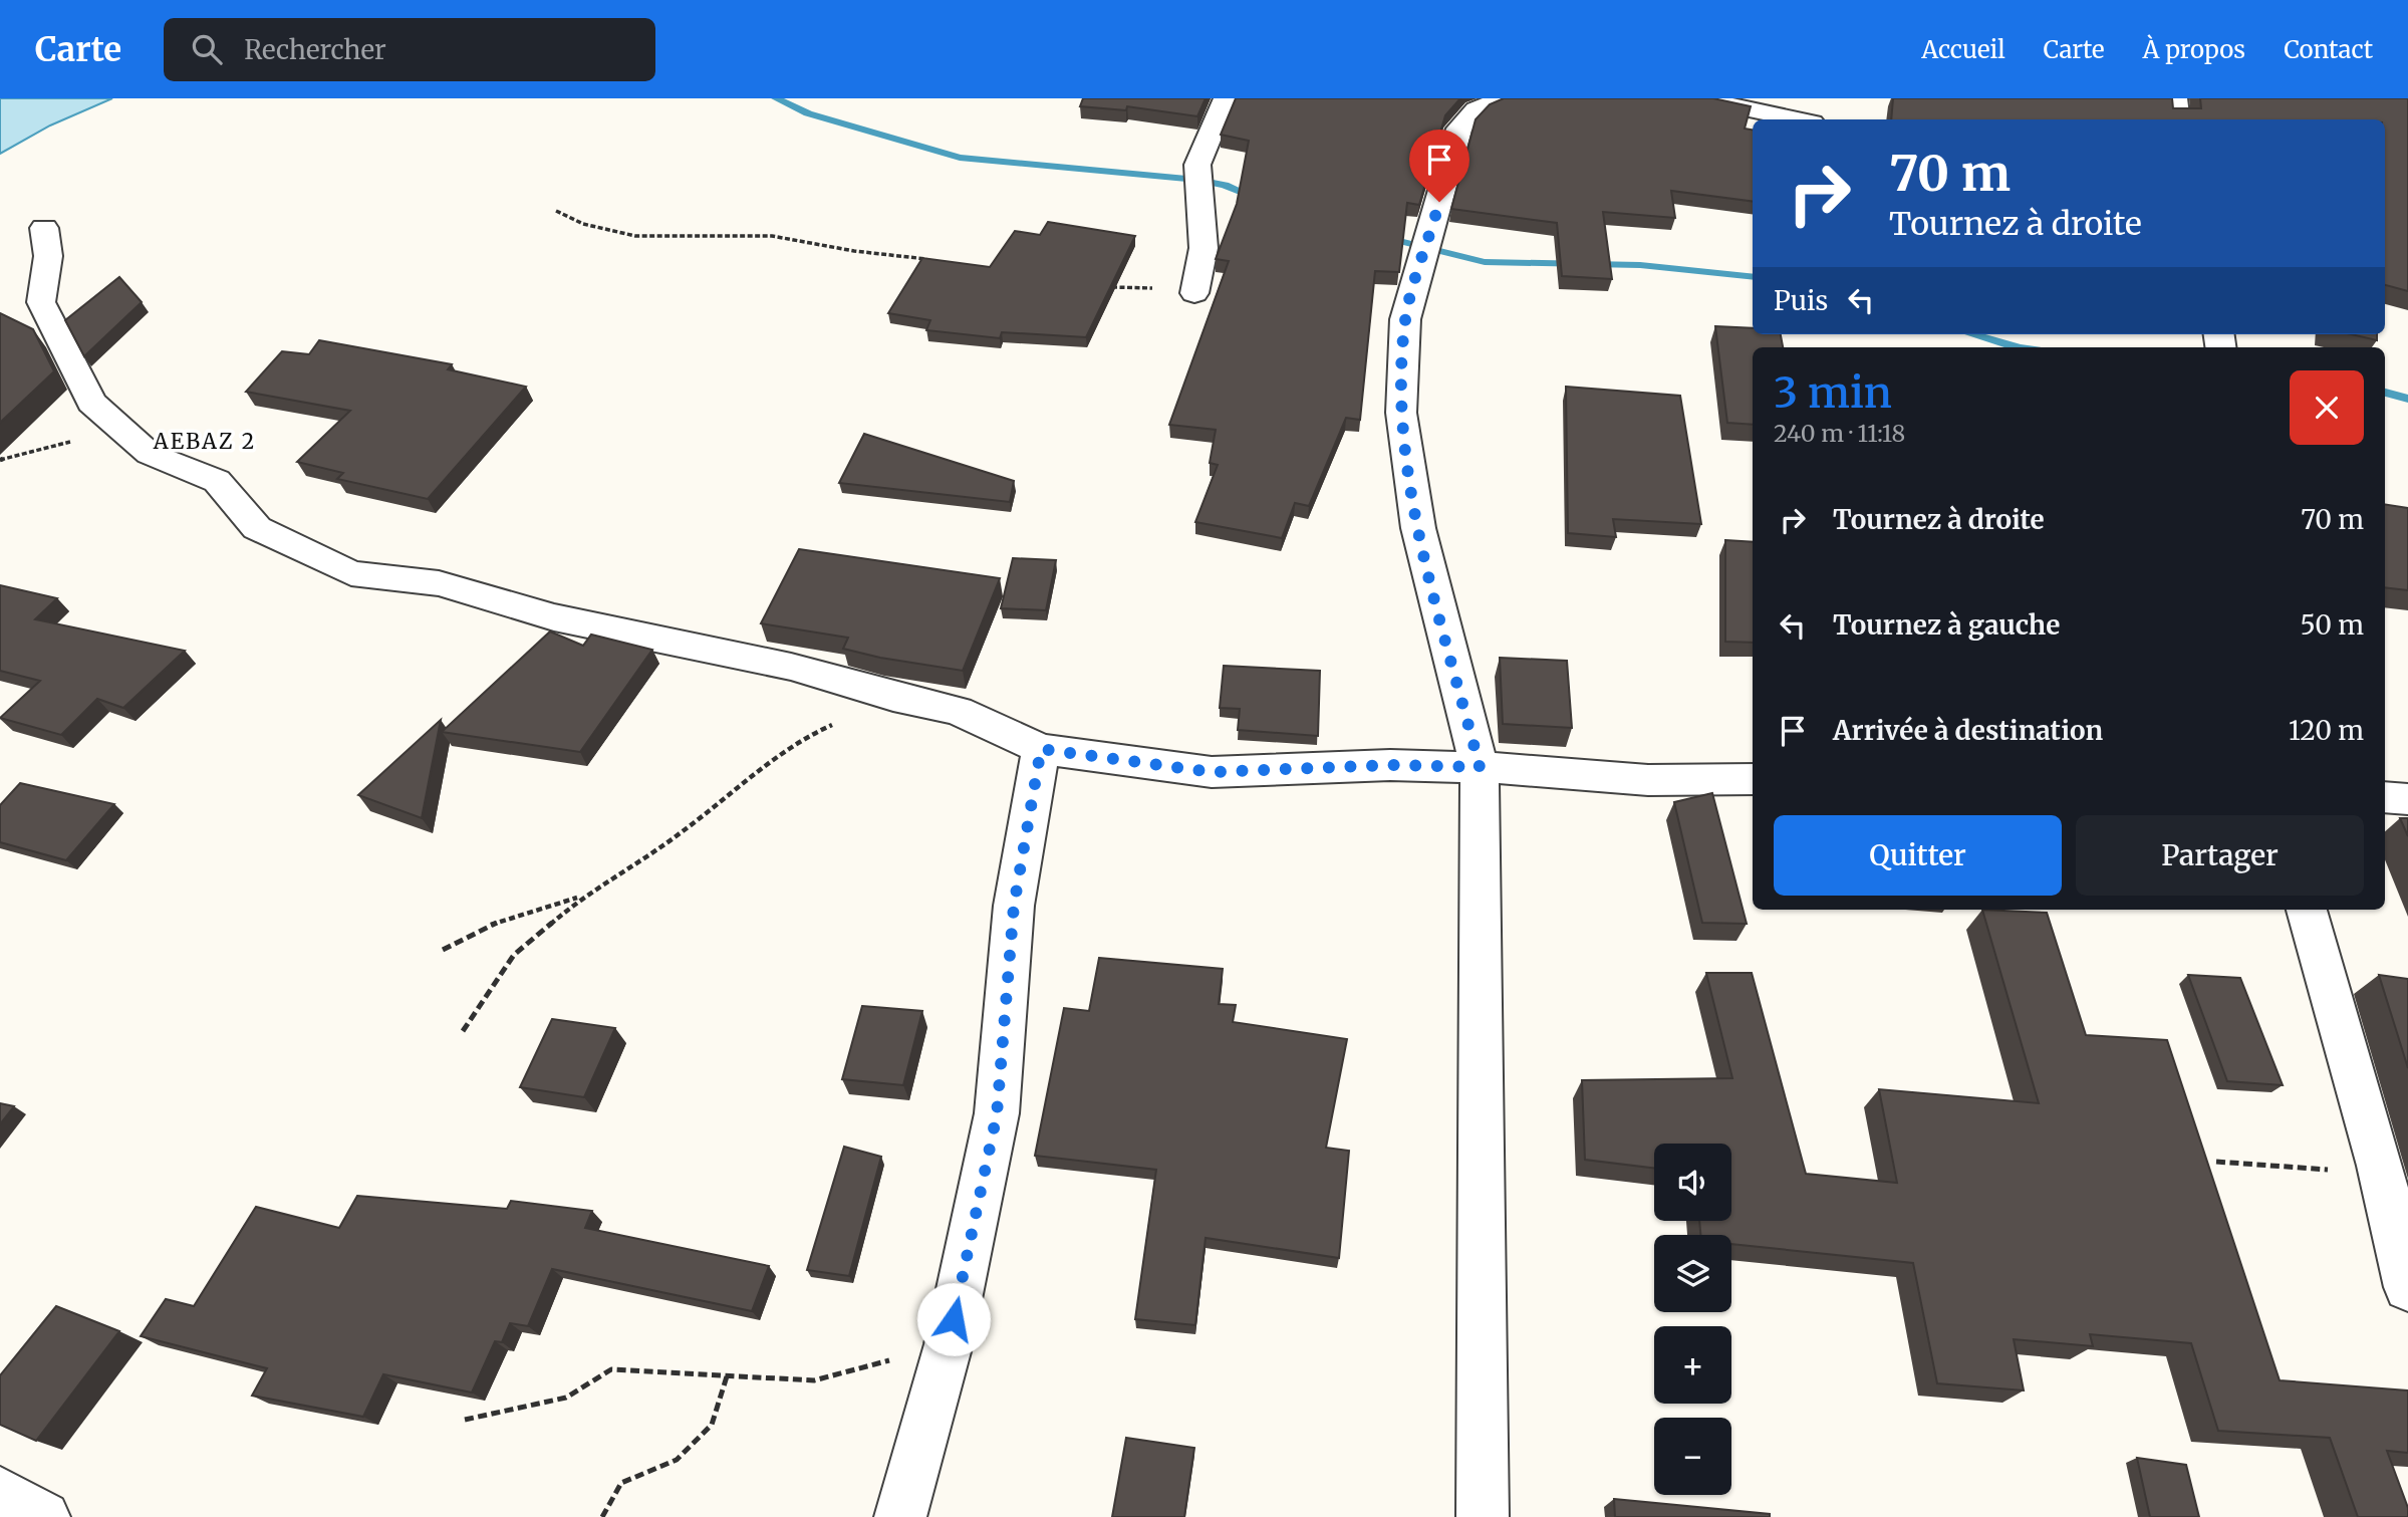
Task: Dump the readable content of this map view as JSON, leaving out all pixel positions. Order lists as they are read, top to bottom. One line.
{"districts":["AEBAZ 2"],"page":{"header":"Carte","search":"Rechercher","nav":["Accueil","Carte","À propos","Contact"],"turn":["70 m","Tournez à droite"],"then":"Puis","heading":["3 min","240 m · 11:18"],"list":[{"name":"Tournez à droite","value":"70 m"},{"name":"Tournez à gauche","value":"50 m"},{"name":"Arrivée à destination","value":"120 m"}],"buttons":["Quitter","Partager"],"map_buttons":["+","−"]}}
